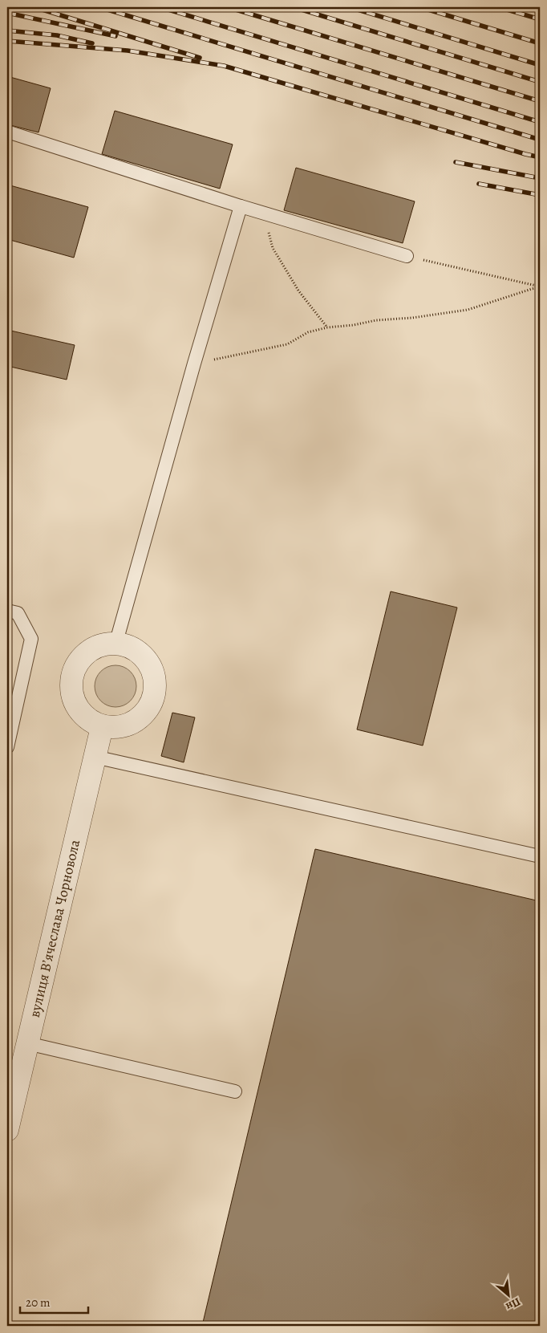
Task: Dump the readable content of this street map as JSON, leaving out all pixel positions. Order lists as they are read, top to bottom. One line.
{"streets":{"street":["вулиця Вʼячеслава Чорновола"]},"scale_bar":"20 m","north":"bottom right"}
